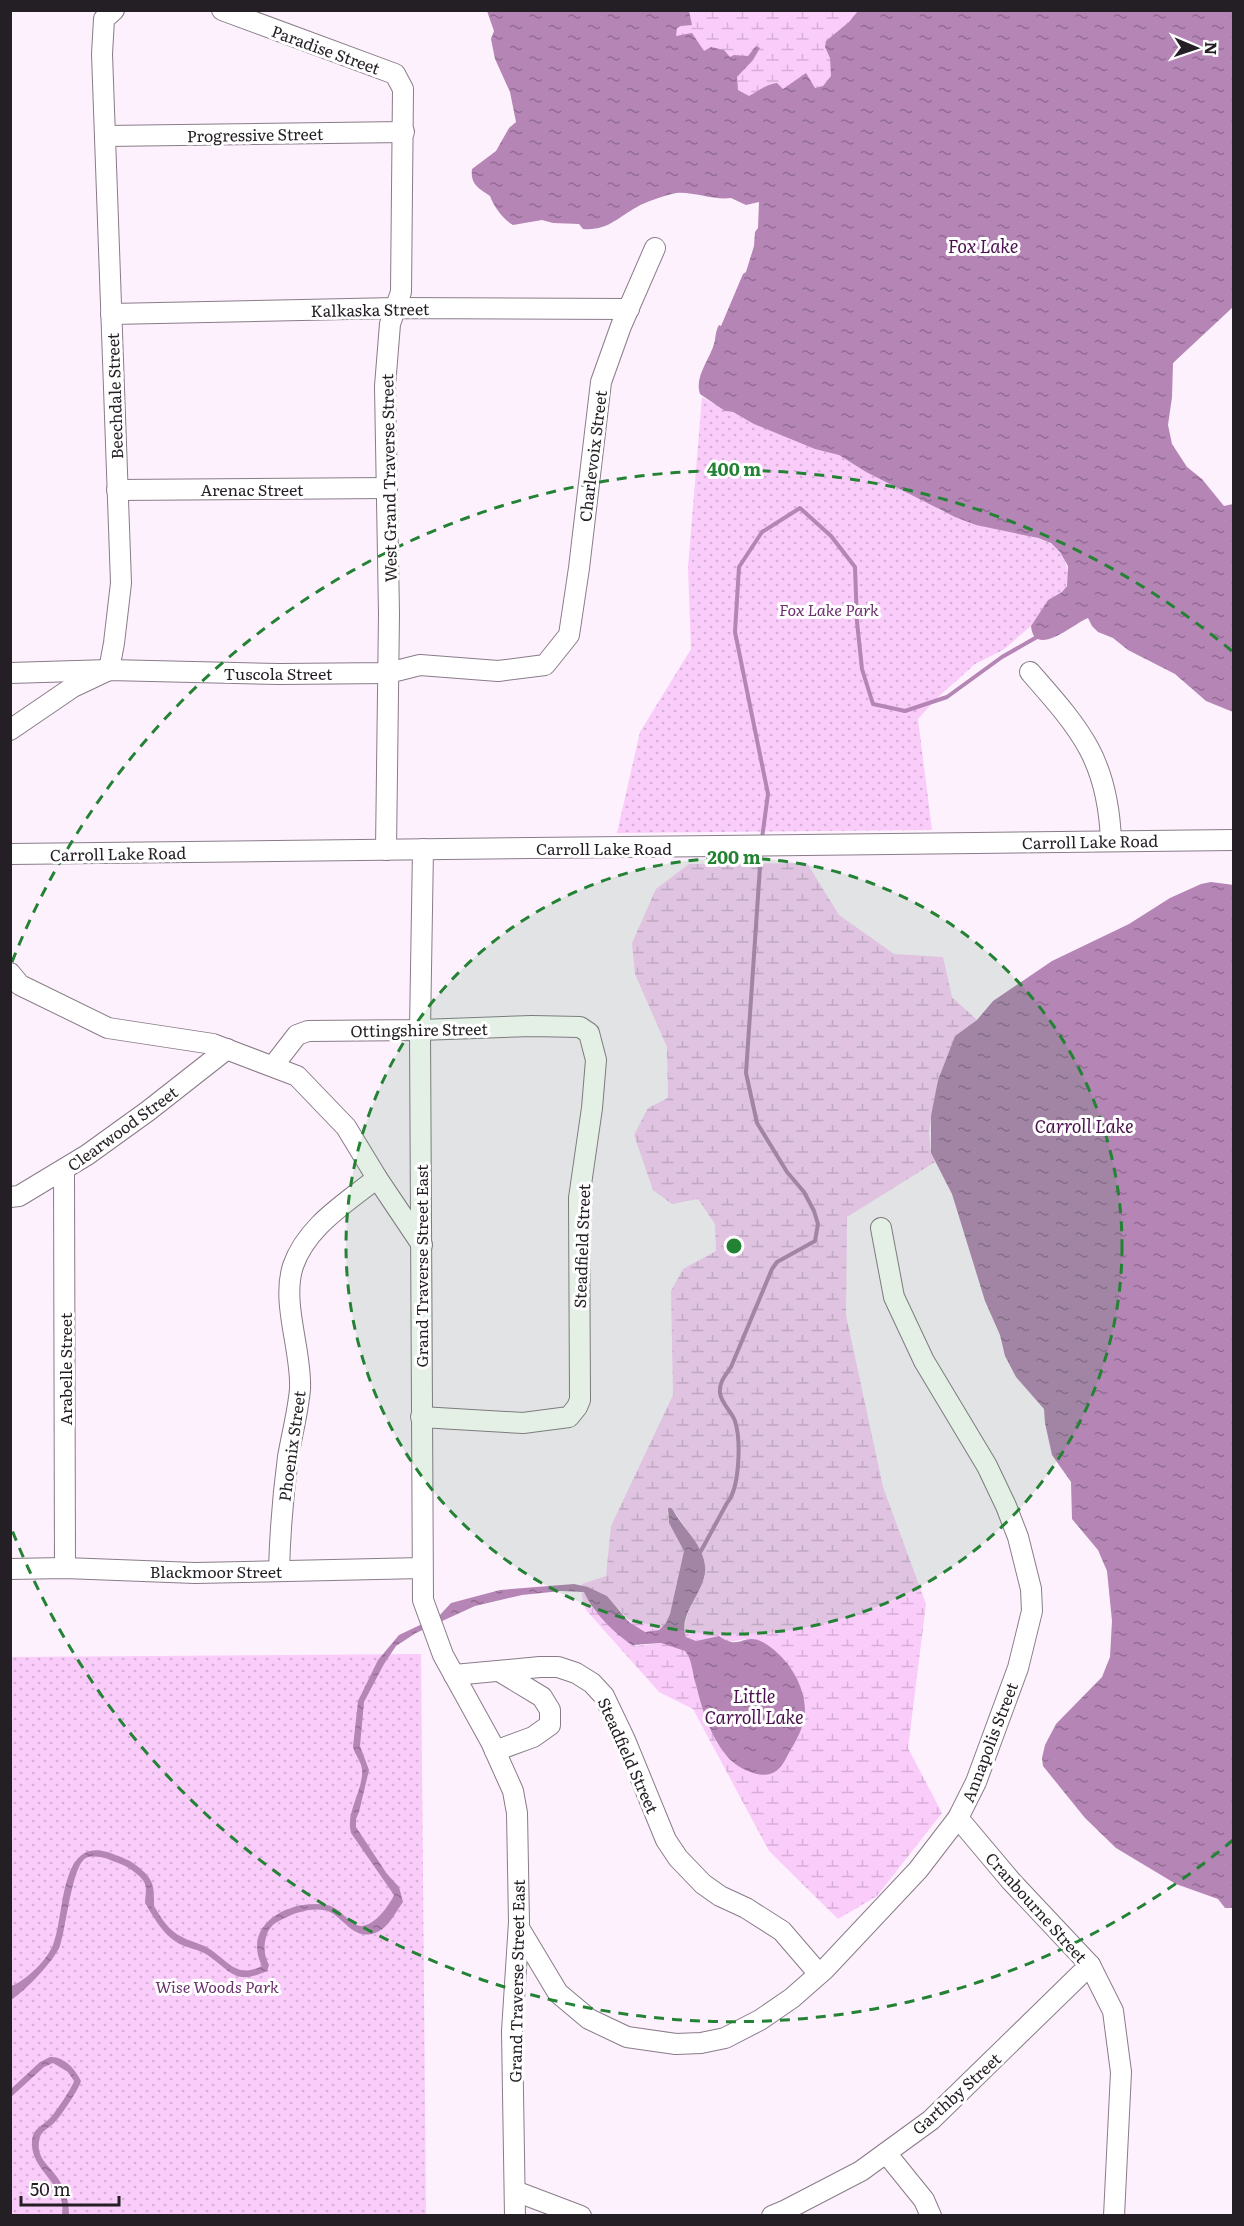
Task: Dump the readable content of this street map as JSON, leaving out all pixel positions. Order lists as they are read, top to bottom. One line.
{"streets":{"street":["Paradise Street","Progressive Street","Kalkaska Street","Beechdale Street","Charlevoix Street","West Grand Traverse Street","Arenac Street","Tuscola Street","Carroll Lake Road","Ottingshire Street","Clearwood Street","Steadfield Street","Grand Traverse Street East","Arabelle Street","Phoenix Street","Blackmoor Street","Annapolis Street","Cranbourne Street","Garthby Street"]},"crossings":[["Paradise Street","West Grand Traverse Street"],["Progressive Street","Beechdale Street"],["Progressive Street","West Grand Traverse Street"],["Kalkaska Street","Beechdale Street"],["Kalkaska Street","Charlevoix Street"],["Kalkaska Street","West Grand Traverse Street"],["Beechdale Street","Arenac Street"],["Beechdale Street","Tuscola Street"],["Charlevoix Street","Tuscola Street"],["West Grand Traverse Street","Arenac Street"],["West Grand Traverse Street","Tuscola Street"],["West Grand Traverse Street","Carroll Lake Road"],["Carroll Lake Road","Grand Traverse Street East"],["Ottingshire Street","Steadfield Street"],["Ottingshire Street","Grand Traverse Street East"],["Clearwood Street","Arabelle Street"],["Steadfield Street","Grand Traverse Street East"],["Steadfield Street","Annapolis Street"],["Grand Traverse Street East","Blackmoor Street"],["Grand Traverse Street East","Annapolis Street"],["Arabelle Street","Blackmoor Street"],["Phoenix Street","Blackmoor Street"],["Annapolis Street","Cranbourne Street"],["Cranbourne Street","Garthby Street"]],"water":["Fox Lake","Carroll Lake","Little Carroll Lake"],"parks":["Fox Lake Park","Wise Woods Park"],"scale_bar":"50 m","north":"right","rings":["400 m","200 m"]}
